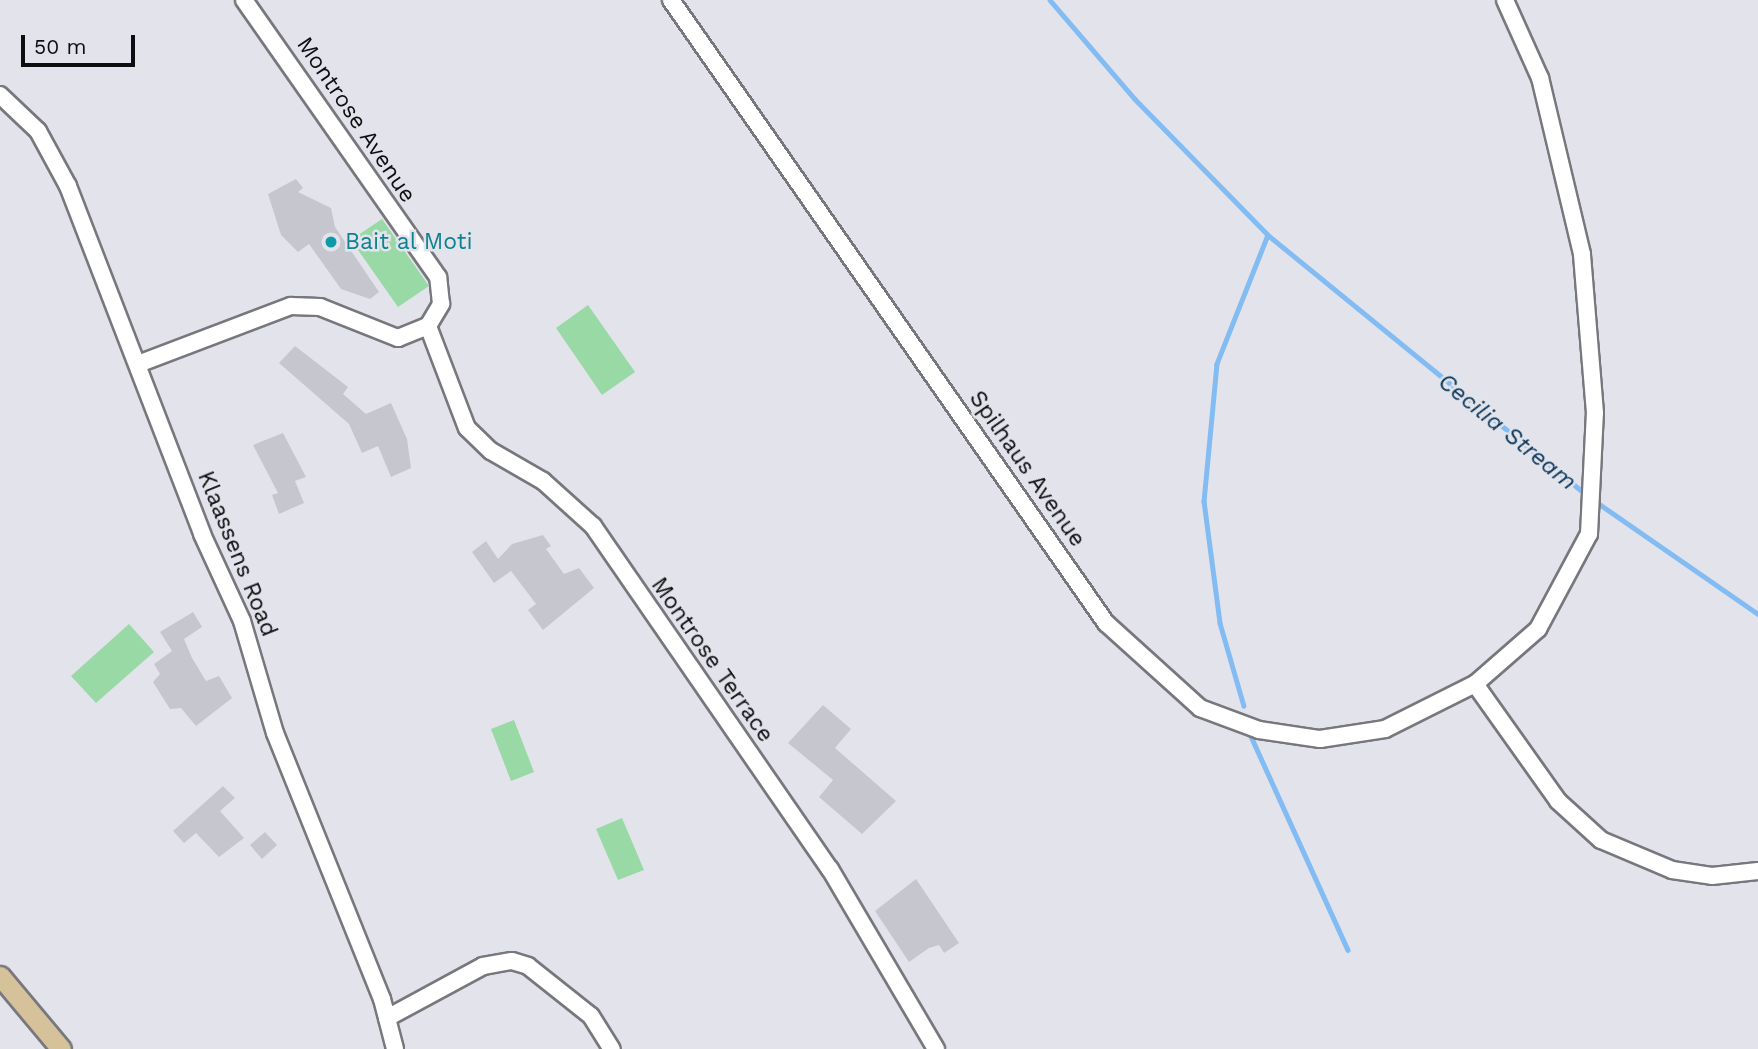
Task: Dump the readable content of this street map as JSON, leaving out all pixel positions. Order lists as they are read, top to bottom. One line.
{"streets":{"street":["Montrose Avenue","Spilhaus Avenue","Klaassens Road","Montrose Terrace"]},"crossings":[["Montrose Avenue","Montrose Terrace"]],"water":["Cecilia Stream"],"places":["Bait al Moti"],"scale_bar":"50 m"}
